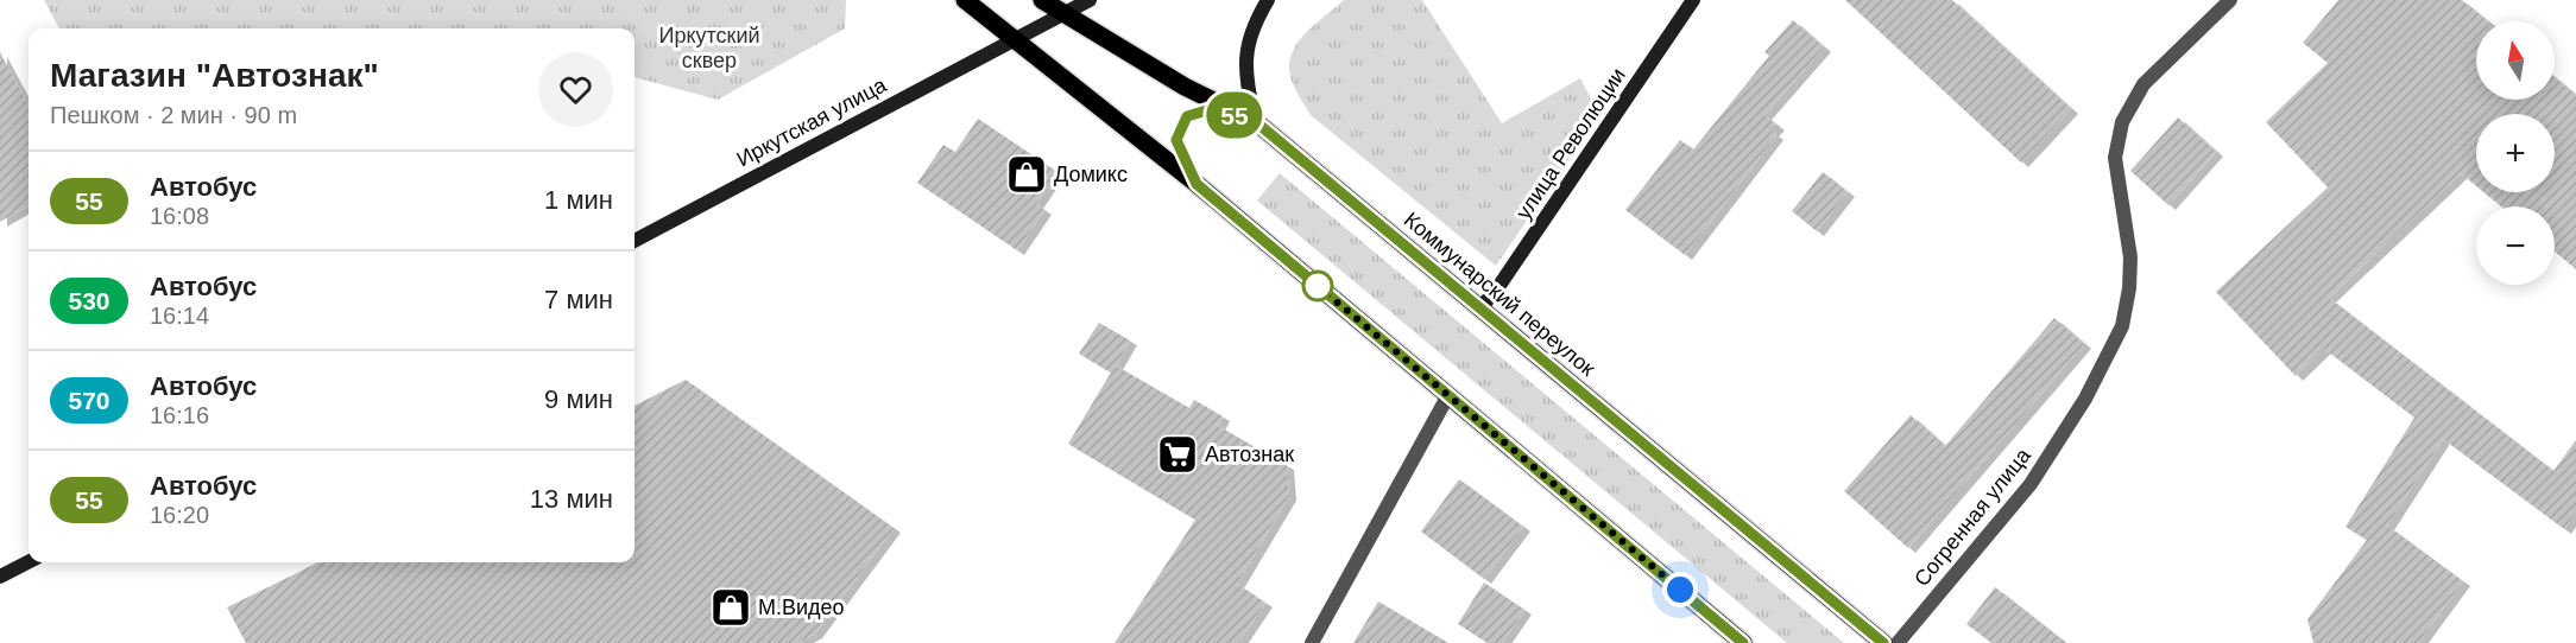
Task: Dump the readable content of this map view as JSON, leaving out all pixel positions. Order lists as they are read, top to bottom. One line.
{"streets":{"main road":["Иркутская улица","улица Революции","Коммунарский переулок"],"street":["Согренная улица"]},"crossings":[["улица Революции","Коммунарский переулок"]],"parks":["Иркутский сквер"],"places":{"shop":["Домикс","М.Видео"],"supermarket":["Автознак"]},"lines":["bus line 55"],"north":"top","page":{"on_map":"55","map_buttons":["+","−"],"heading":["Магазин \"Автознак\"","Пешком · 2 мин · 90 m"],"list":[{"mark":"55","name":"Автобус","note":"16:08","value":"1 мин"},{"mark":"530","name":"Автобус","note":"16:14","value":"7 мин"},{"mark":"570","name":"Автобус","note":"16:16","value":"9 мин"},{"mark":"55","name":"Автобус","note":"16:20","value":"13 мин"}]}}
